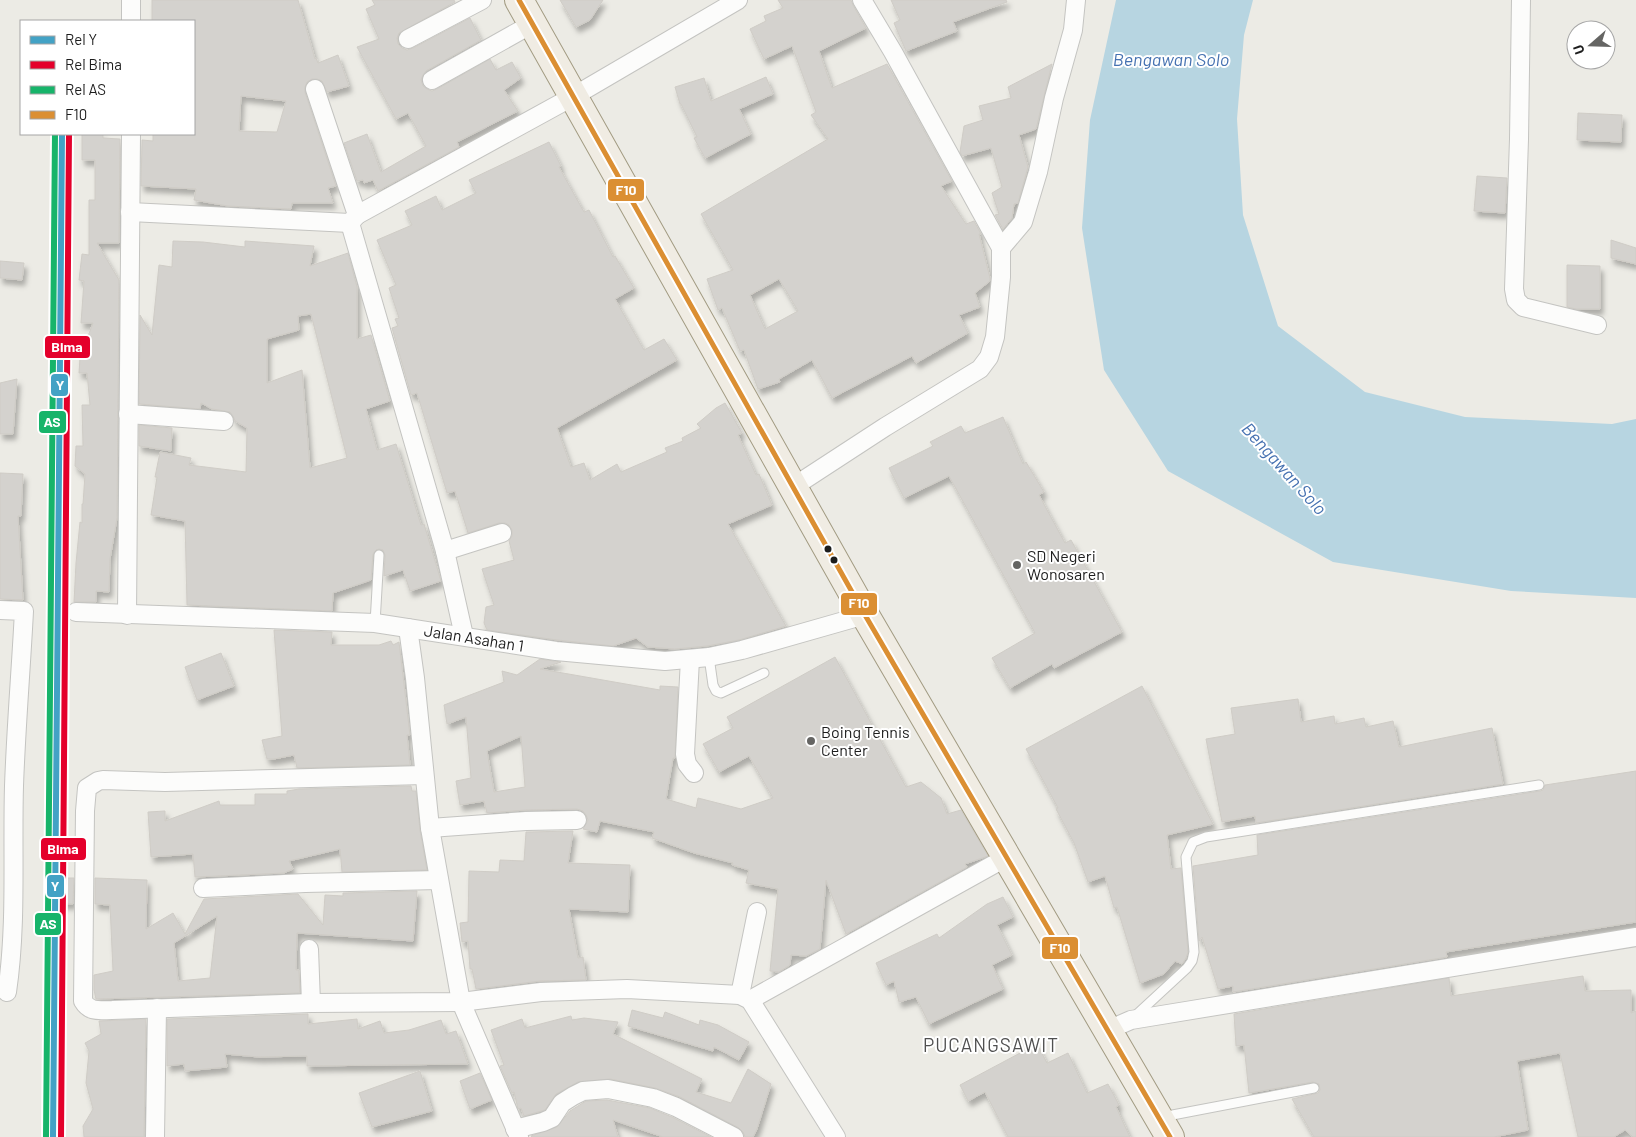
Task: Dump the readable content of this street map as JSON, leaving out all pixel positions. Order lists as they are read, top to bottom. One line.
{"streets":{"street":["Jalan Asahan 1"]},"districts":["PUCANGSAWIT"],"water":["Bengawan Solo"],"places":["SD Negeri Wonosaren","Boing Tennis Center"],"lines":["transit line F10","rail line Y","rail line Bima","rail line AS"],"legend":["Rel Y","Rel Bima","Rel AS","F10"],"north":"left"}
